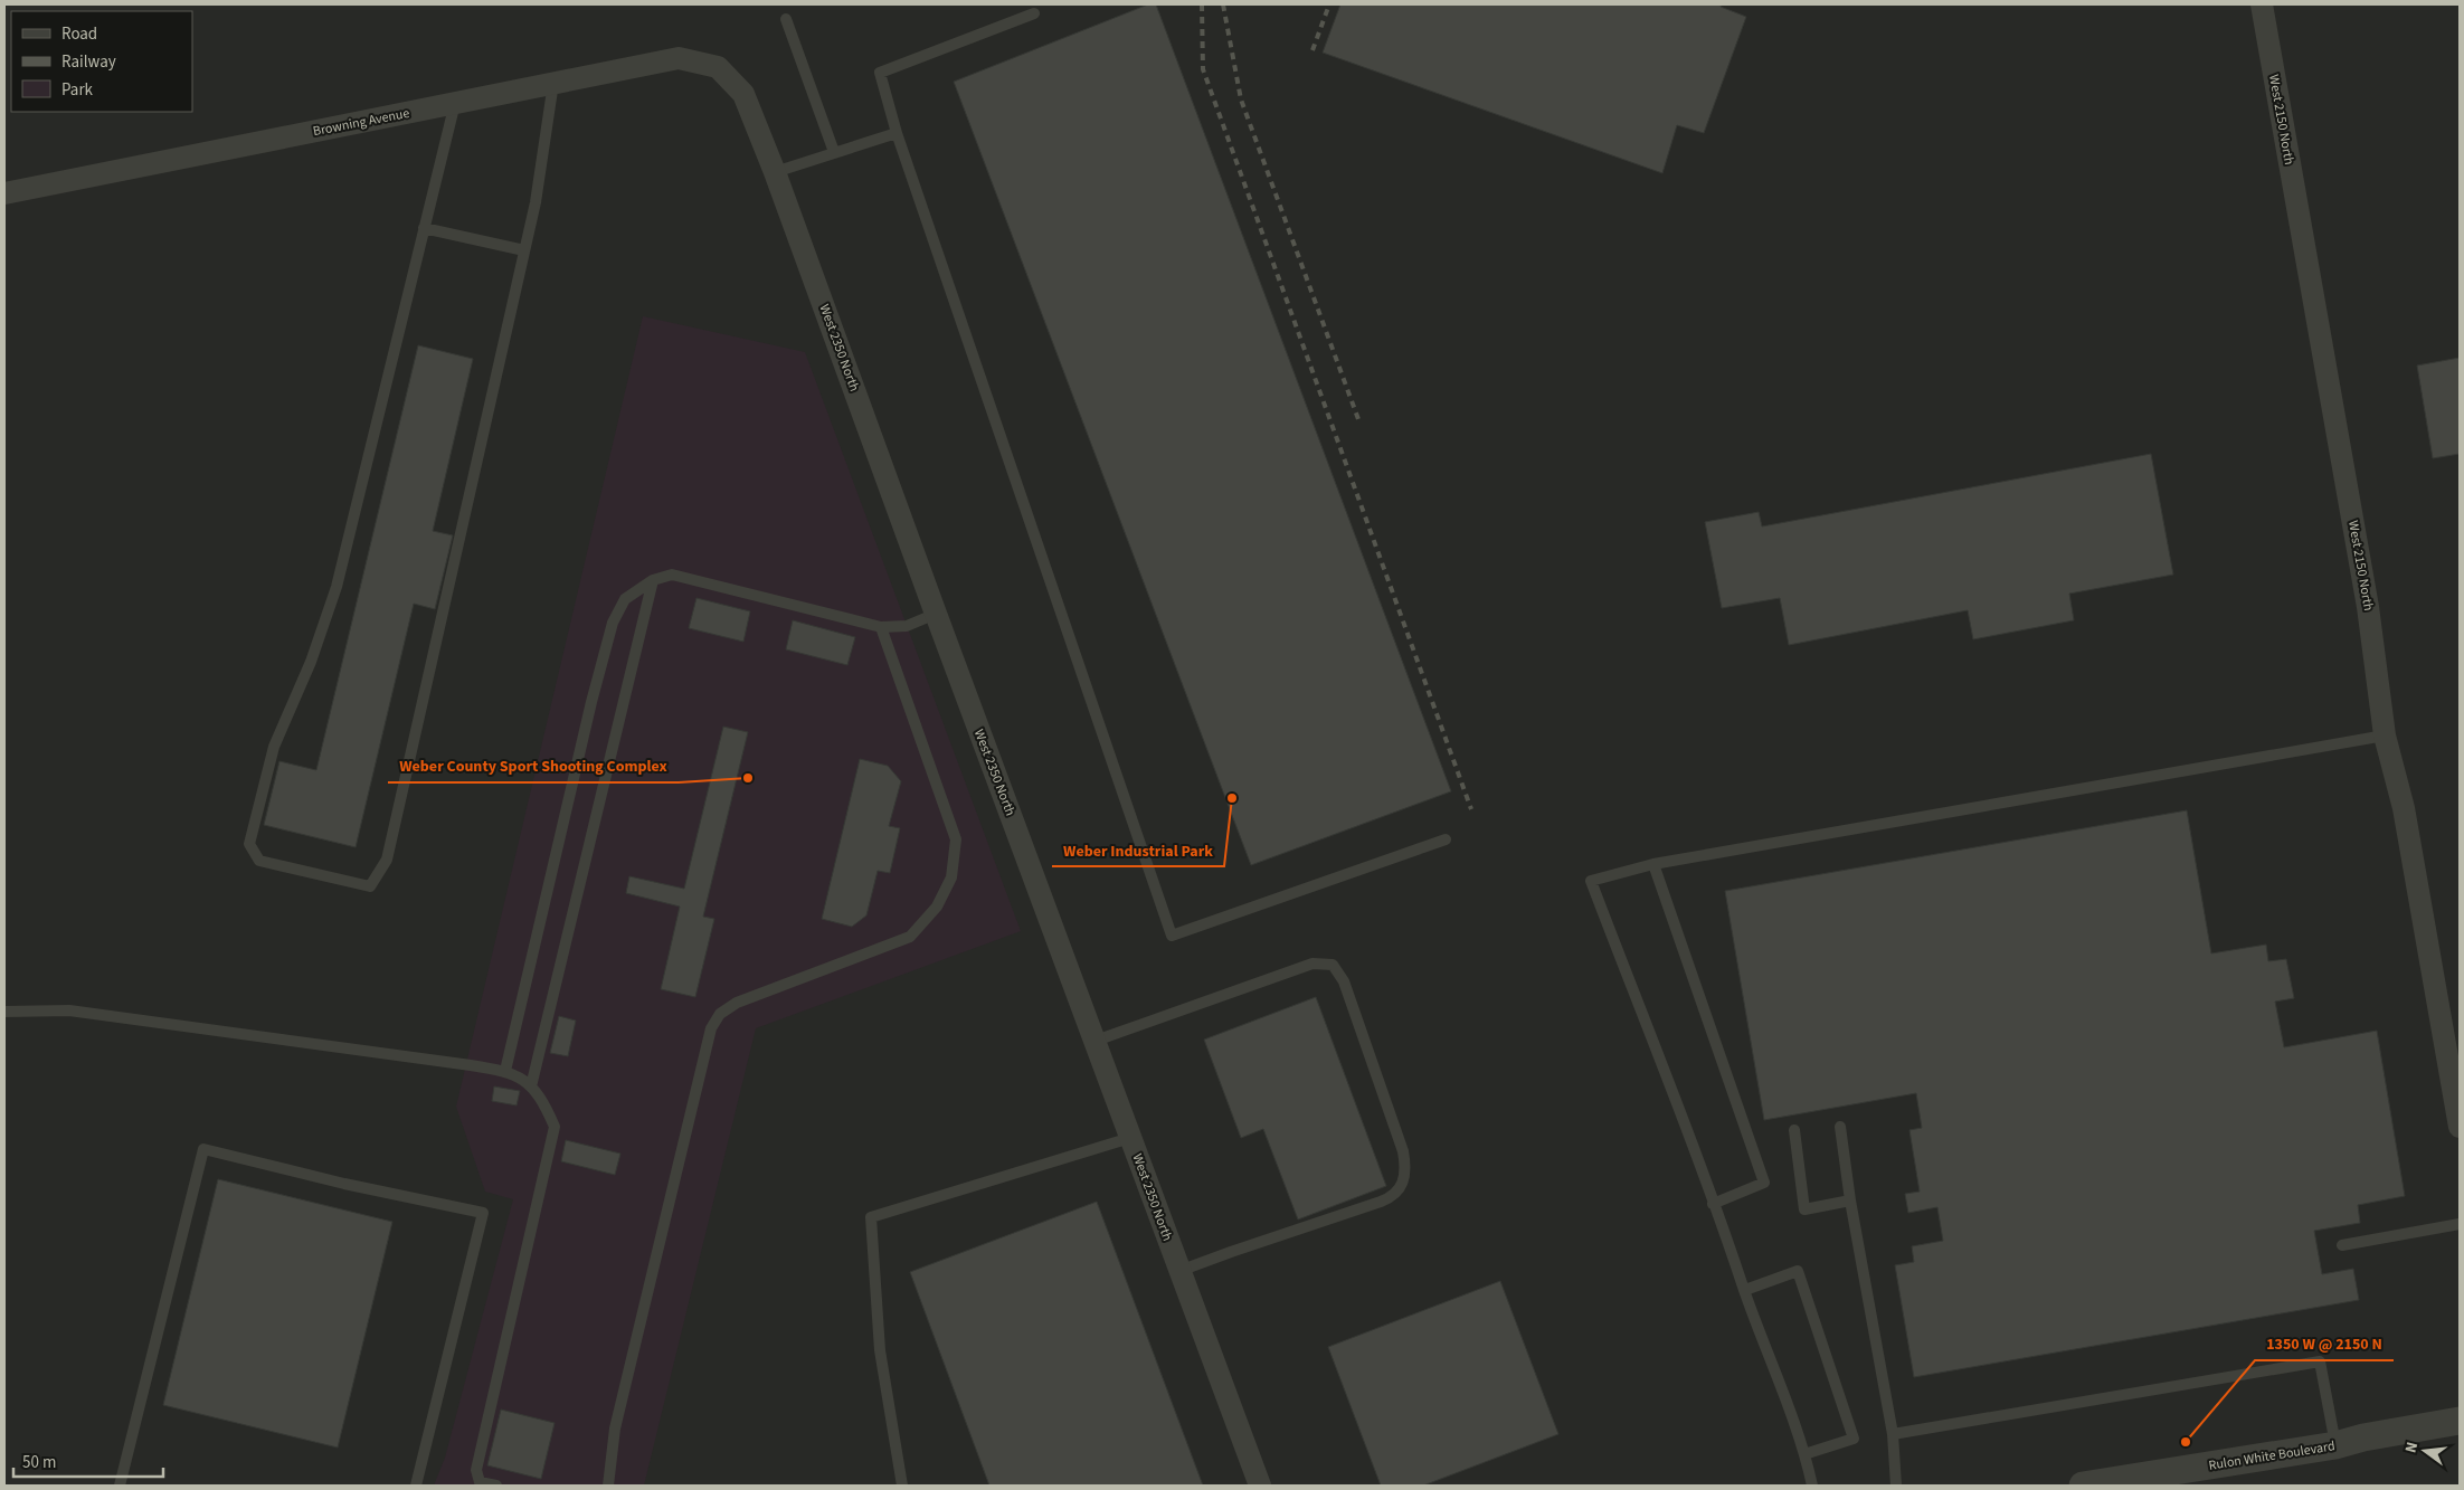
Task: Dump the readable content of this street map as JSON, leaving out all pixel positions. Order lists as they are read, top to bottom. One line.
{"streets":{"street":["West 2150 North","Browning Avenue","West 2350 North","Rulon White Boulevard"]},"crossings":[["Browning Avenue","West 2350 North"]],"places":["Weber County Sport Shooting Complex","Weber Industrial Park","1350 W @ 2150 N"],"legend":["Road","Railway","Park"],"scale_bar":"50 m","north":"left"}
